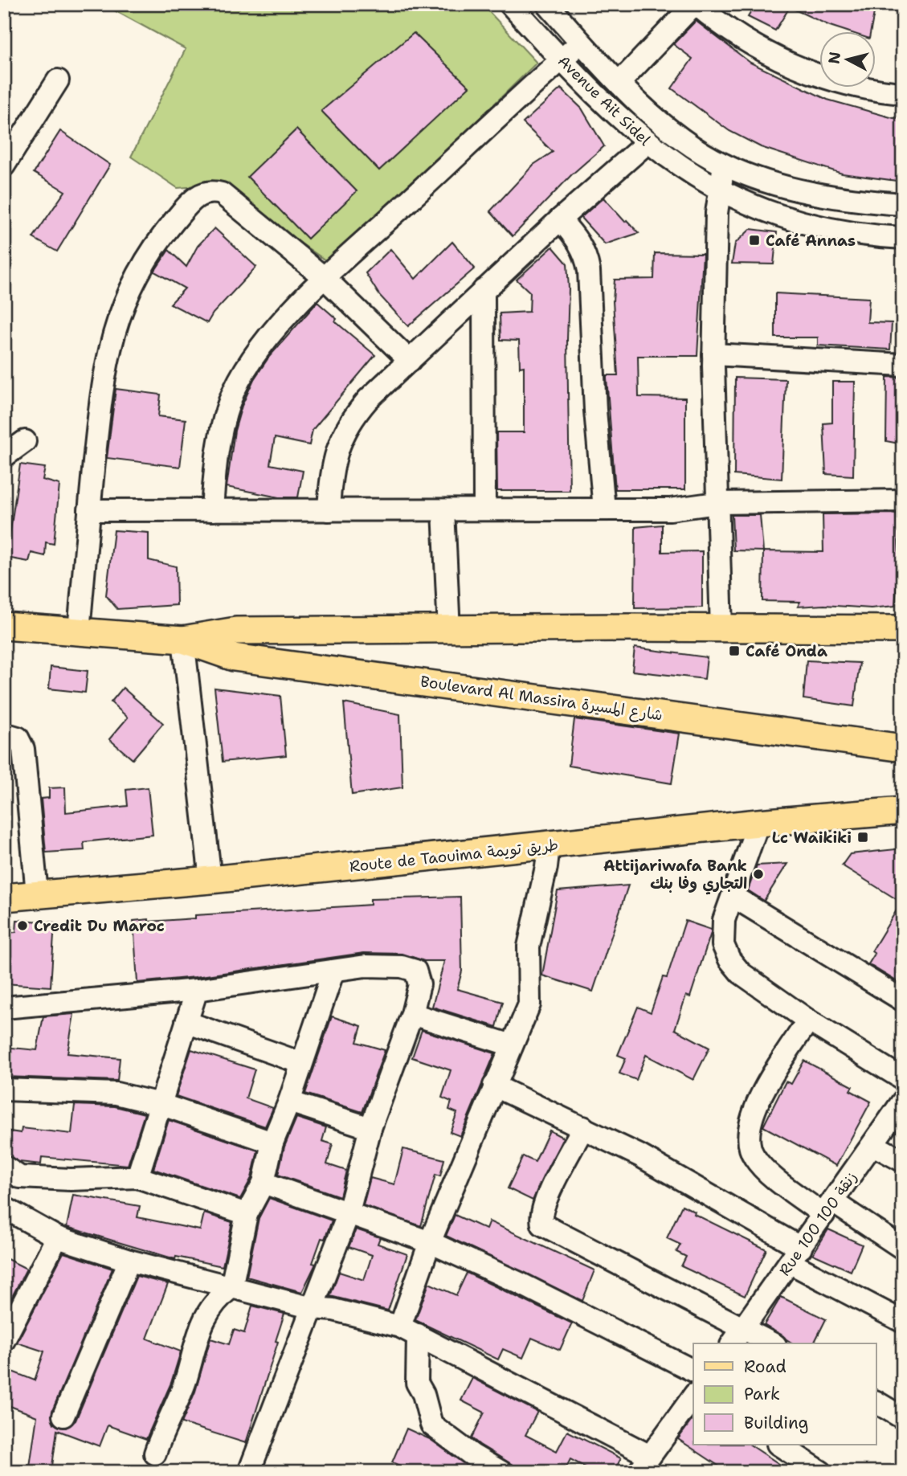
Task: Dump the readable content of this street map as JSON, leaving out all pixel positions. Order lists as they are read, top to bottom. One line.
{"streets":{"main road":["Boulevard Al Massira شارع المسيرة","Route de Taouima طريق تويمة"],"street":["Avenue Ait Sidel","Rue 100 زنقة 100"]},"places":{"transit":["Café Annas","Café Onda","Lc Waikiki"],"other":["Attijariwafa Bank التجاري وفا بنك","Credit Du Maroc"]},"legend":["Road","Park","Building"],"north":"left"}
